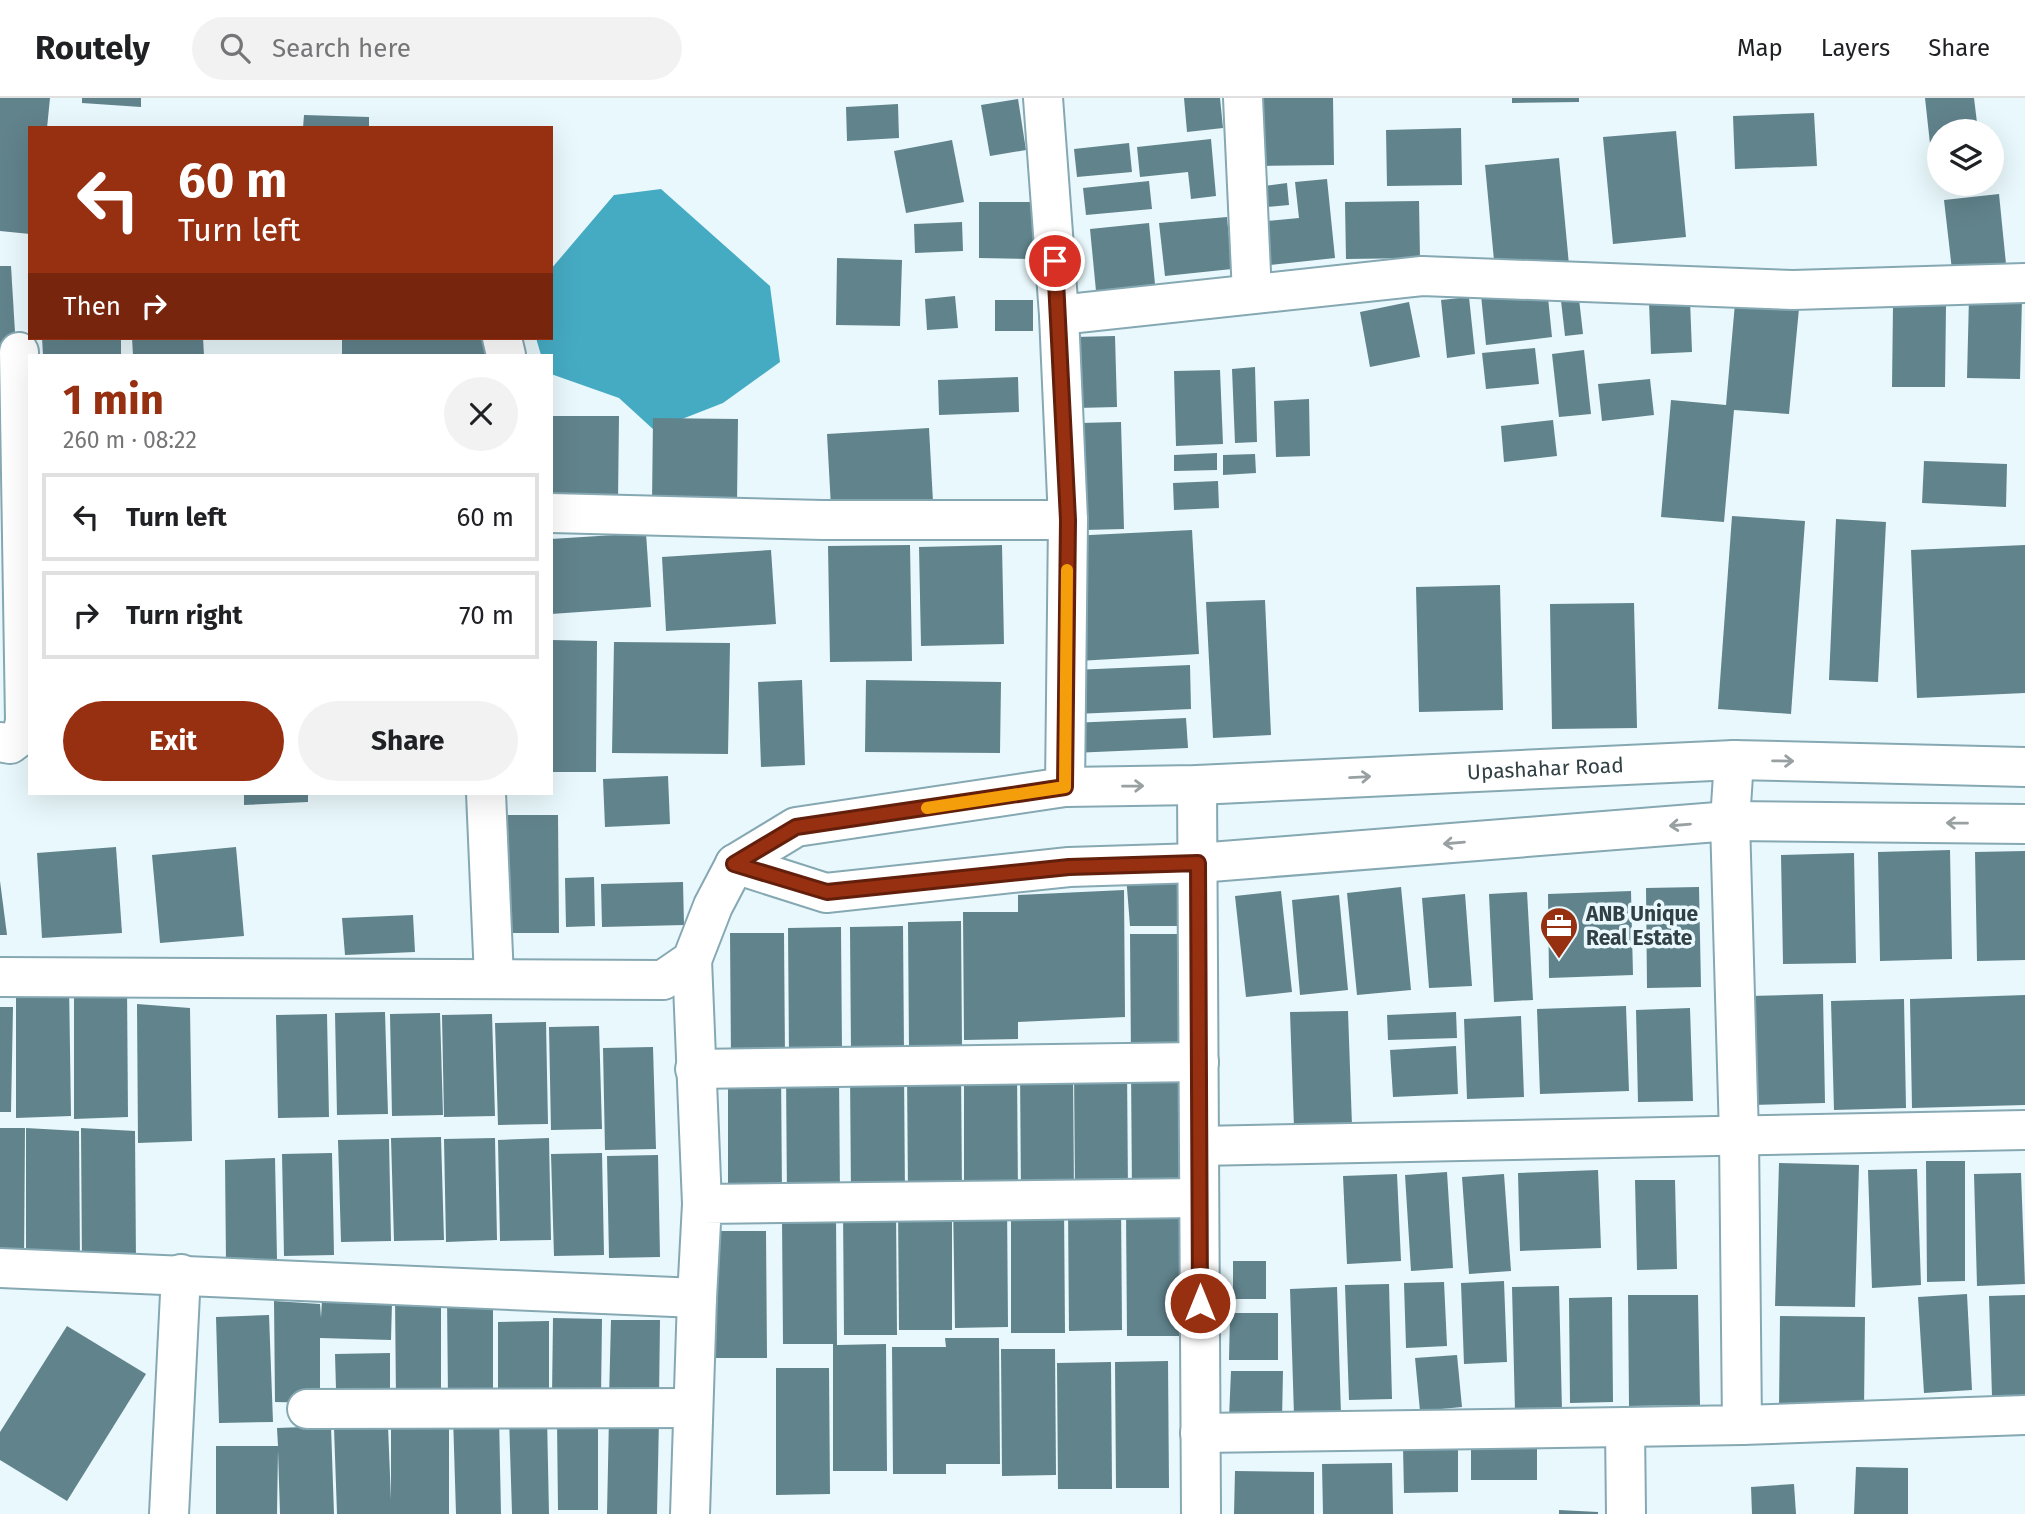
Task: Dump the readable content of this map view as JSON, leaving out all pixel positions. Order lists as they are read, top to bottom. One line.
{"streets":{"street":["Upashahar Road"]},"places":{"office":["ANB Unique Real Estate"]},"page":{"header":"Routely","search":"Search here","nav":["Map","Layers","Share"],"turn":["60 m","Turn left"],"then":"Then","heading":["1 min","260 m · 08:22"],"list":[{"name":"Turn left","value":"60 m"},{"name":"Turn right","value":"70 m"}],"buttons":["Exit","Share"]}}
